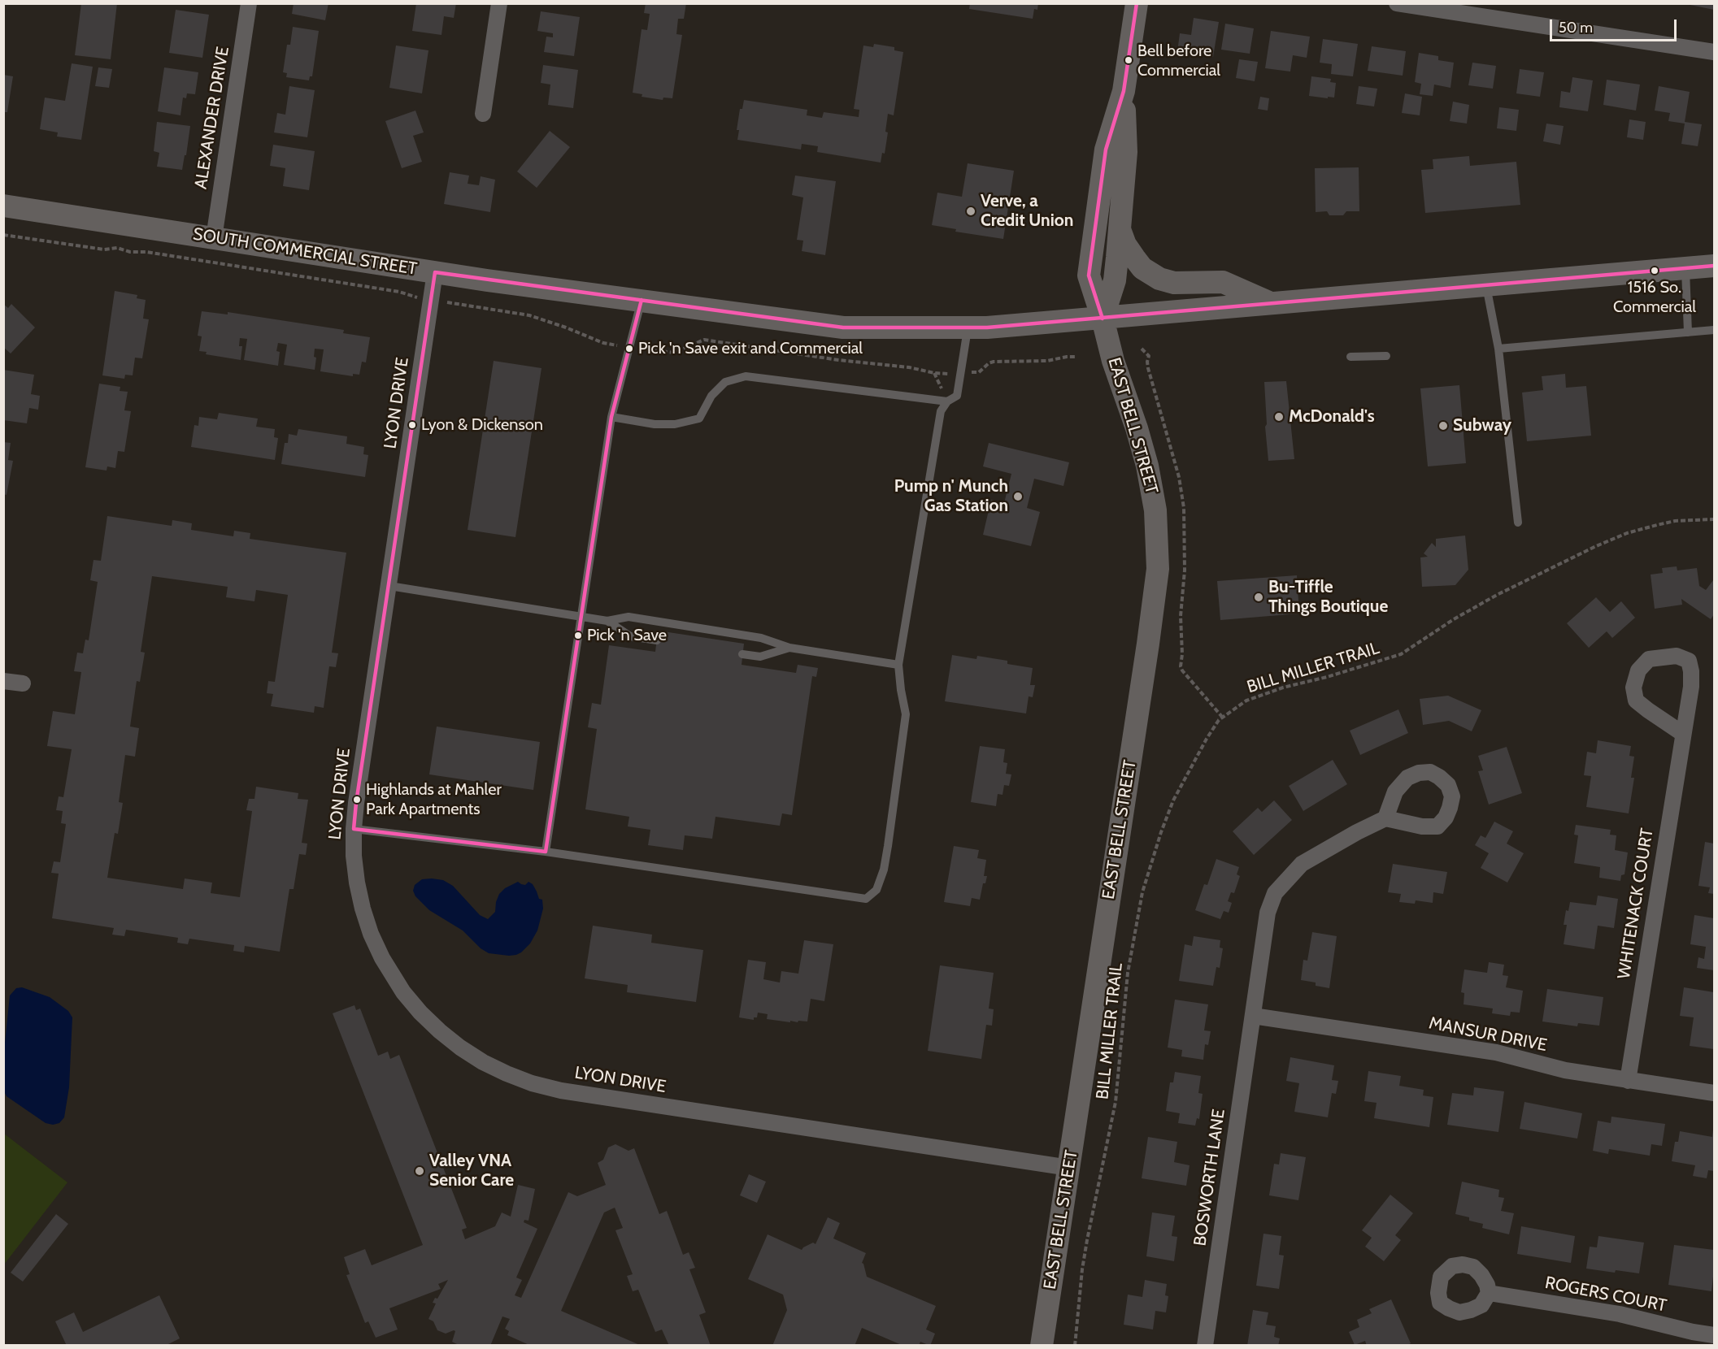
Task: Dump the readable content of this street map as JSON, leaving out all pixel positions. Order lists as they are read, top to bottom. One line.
{"streets":{"main road":["SOUTH COMMERCIAL STREET","EAST BELL STREET"],"street":["ALEXANDER DRIVE","LYON DRIVE","WHITENACK COURT","MANSUR DRIVE","BOSWORTH LANE","ROGERS COURT"],"path":["BILL MILLER TRAIL"]},"crossings":[["ALEXANDER DRIVE","SOUTH COMMERCIAL STREET"],["SOUTH COMMERCIAL STREET","LYON DRIVE"],["SOUTH COMMERCIAL STREET","EAST BELL STREET"],["LYON DRIVE","EAST BELL STREET"],["WHITENACK COURT","MANSUR DRIVE"],["MANSUR DRIVE","BOSWORTH LANE"]],"places":["Bell before Commercial","Verve, a Credit Union","1516 So. Commercial","Pick 'n Save exit and Commercial","McDonald's","Lyon & Dickenson","Subway","Pump n' Munch Gas Station","Bu-Tiffle Things Boutique","Pick 'n Save","Highlands at Mahler Park Apartments","Valley VNA Senior Care"],"scale_bar":"50 m"}
